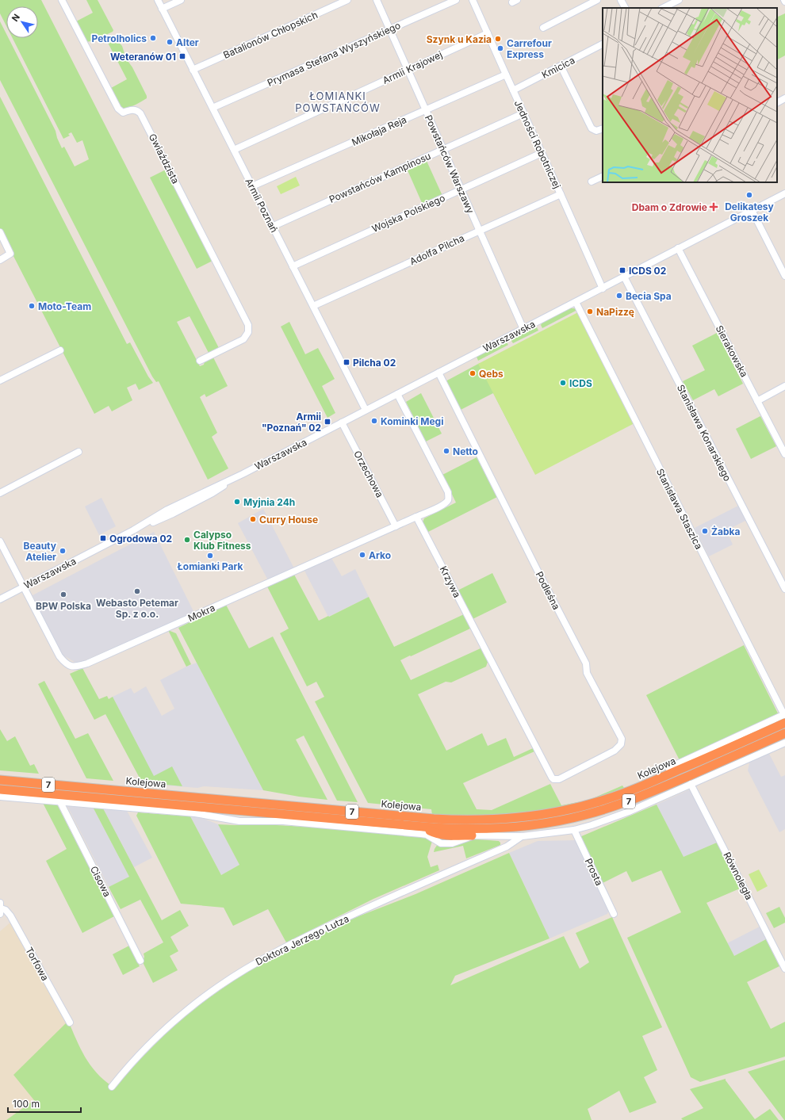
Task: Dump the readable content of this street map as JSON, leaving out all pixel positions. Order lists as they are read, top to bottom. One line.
{"streets":{"highway":["Kolejowa","7"],"street":["Batalionów Chłopskich","Prymasa Stefana Wyszyńskiego","Armii Krajowej","Kmicica","Mikołaja Reja","Jedności Robotniczej","Gwiaździsta","Powstańców Warszawy","Powstańców Kampinosu","Armii Poznań","Wojska Polskiego","Adolfa Pilcha","Warszawska","Sierakowska","Stanisława Konarskiego","Orzechowa","Stanisława Staszica","Krzywa","Podleśna","Mokra","Prosta","Równoległa","Cisowa","Doktora Jerzego Lutza","Torfowa"]},"crossings":[["Batalionów Chłopskich","Armii Poznań"],["Prymasa Stefana Wyszyńskiego","Powstańców Warszawy"],["Prymasa Stefana Wyszyńskiego","Armii Poznań"],["Armii Krajowej","Jedności Robotniczej"],["Armii Krajowej","Powstańców Warszawy"],["Armii Krajowej","Armii Poznań"],["Kmicica","Jedności Robotniczej"],["Mikołaja Reja","Jedności Robotniczej"],["Mikołaja Reja","Powstańców Warszawy"],["Mikołaja Reja","Armii Poznań"],["Jedności Robotniczej","Powstańców Kampinosu"],["Jedności Robotniczej","Wojska Polskiego"],["Jedności Robotniczej","Adolfa Pilcha"],["Jedności Robotniczej","Warszawska"],["Powstańców Warszawy","Powstańców Kampinosu"],["Powstańców Warszawy","Wojska Polskiego"],["Powstańców Warszawy","Adolfa Pilcha"],["Powstańców Warszawy","Warszawska"],["Powstańców Kampinosu","Armii Poznań"],["Armii Poznań","Wojska Polskiego"],["Armii Poznań","Adolfa Pilcha"],["Armii Poznań","Warszawska"],["Warszawska","Sierakowska"],["Warszawska","Stanisława Konarskiego"],["Warszawska","Orzechowa"],["Warszawska","Stanisława Staszica"],["Warszawska","Podleśna"],["Warszawska","Mokra"],["Orzechowa","Mokra"],["Stanisława Staszica","Kolejowa"],["Krzywa","Podleśna"],["Krzywa","Mokra"]],"districts":["ŁOMIANKI POWSTAŃCÓW"],"places":{"other":["Petrolholics","Szynk u Kazia","Alter","Carrefour Express","Delikatesy Groszek","Becia Spa","Moto-Team","NaPizzę","Qebs","ICDS","Kominki Megi","Netto","Myjnia 24h","Curry House","Żabka","Calypso Klub Fitness","Beauty Atelier","Arko","Łomianki Park","Webasto Petemar Sp. z o.o.","BPW Polska"],"transit":["Weteranów 01","ICDS 02","Pilcha 02","Armii \"Poznań\" 02","Ogrodowa 02"],"health":["Dbam o Zdrowie"]},"scale_bar":"100 m","north":"top left"}
